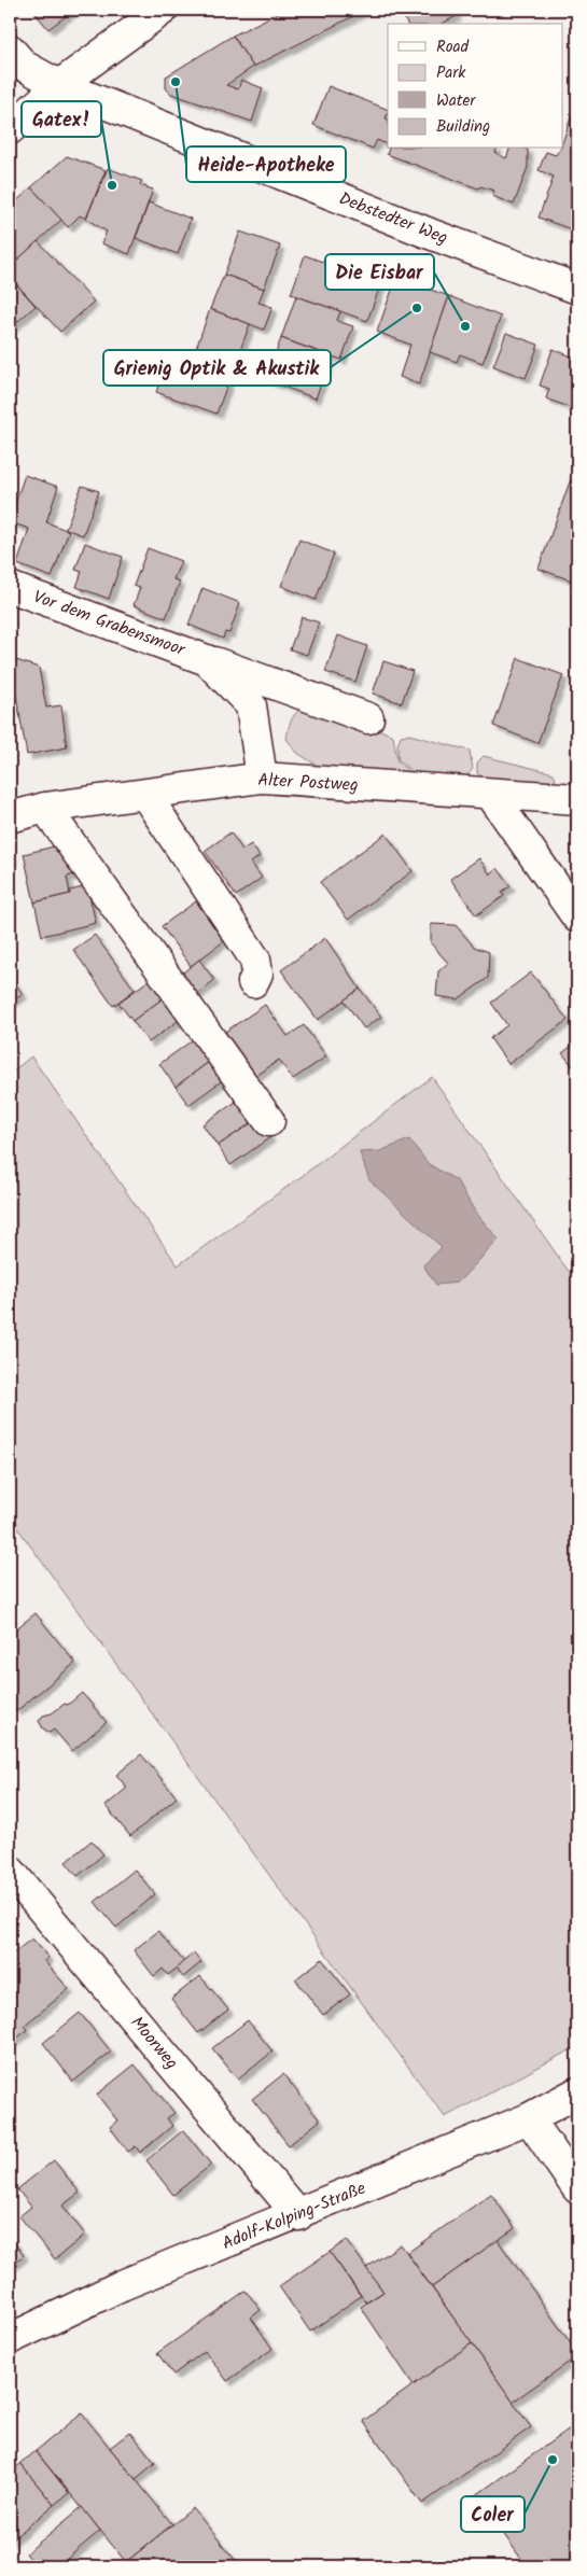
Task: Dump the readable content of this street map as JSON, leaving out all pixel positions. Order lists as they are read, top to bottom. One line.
{"streets":{"street":["Debstedter Weg","Vor dem Grabensmoor","Alter Postweg","Moorweg","Adolf-Kolping-Straße"]},"crossings":[["Vor dem Grabensmoor","Alter Postweg"],["Moorweg","Adolf-Kolping-Straße"]],"places":["Heide-Apotheke","Gatex!","Grienig Optik & Akustik","Die Eisbar","Coler"],"legend":["Road","Park","Water","Building"]}
